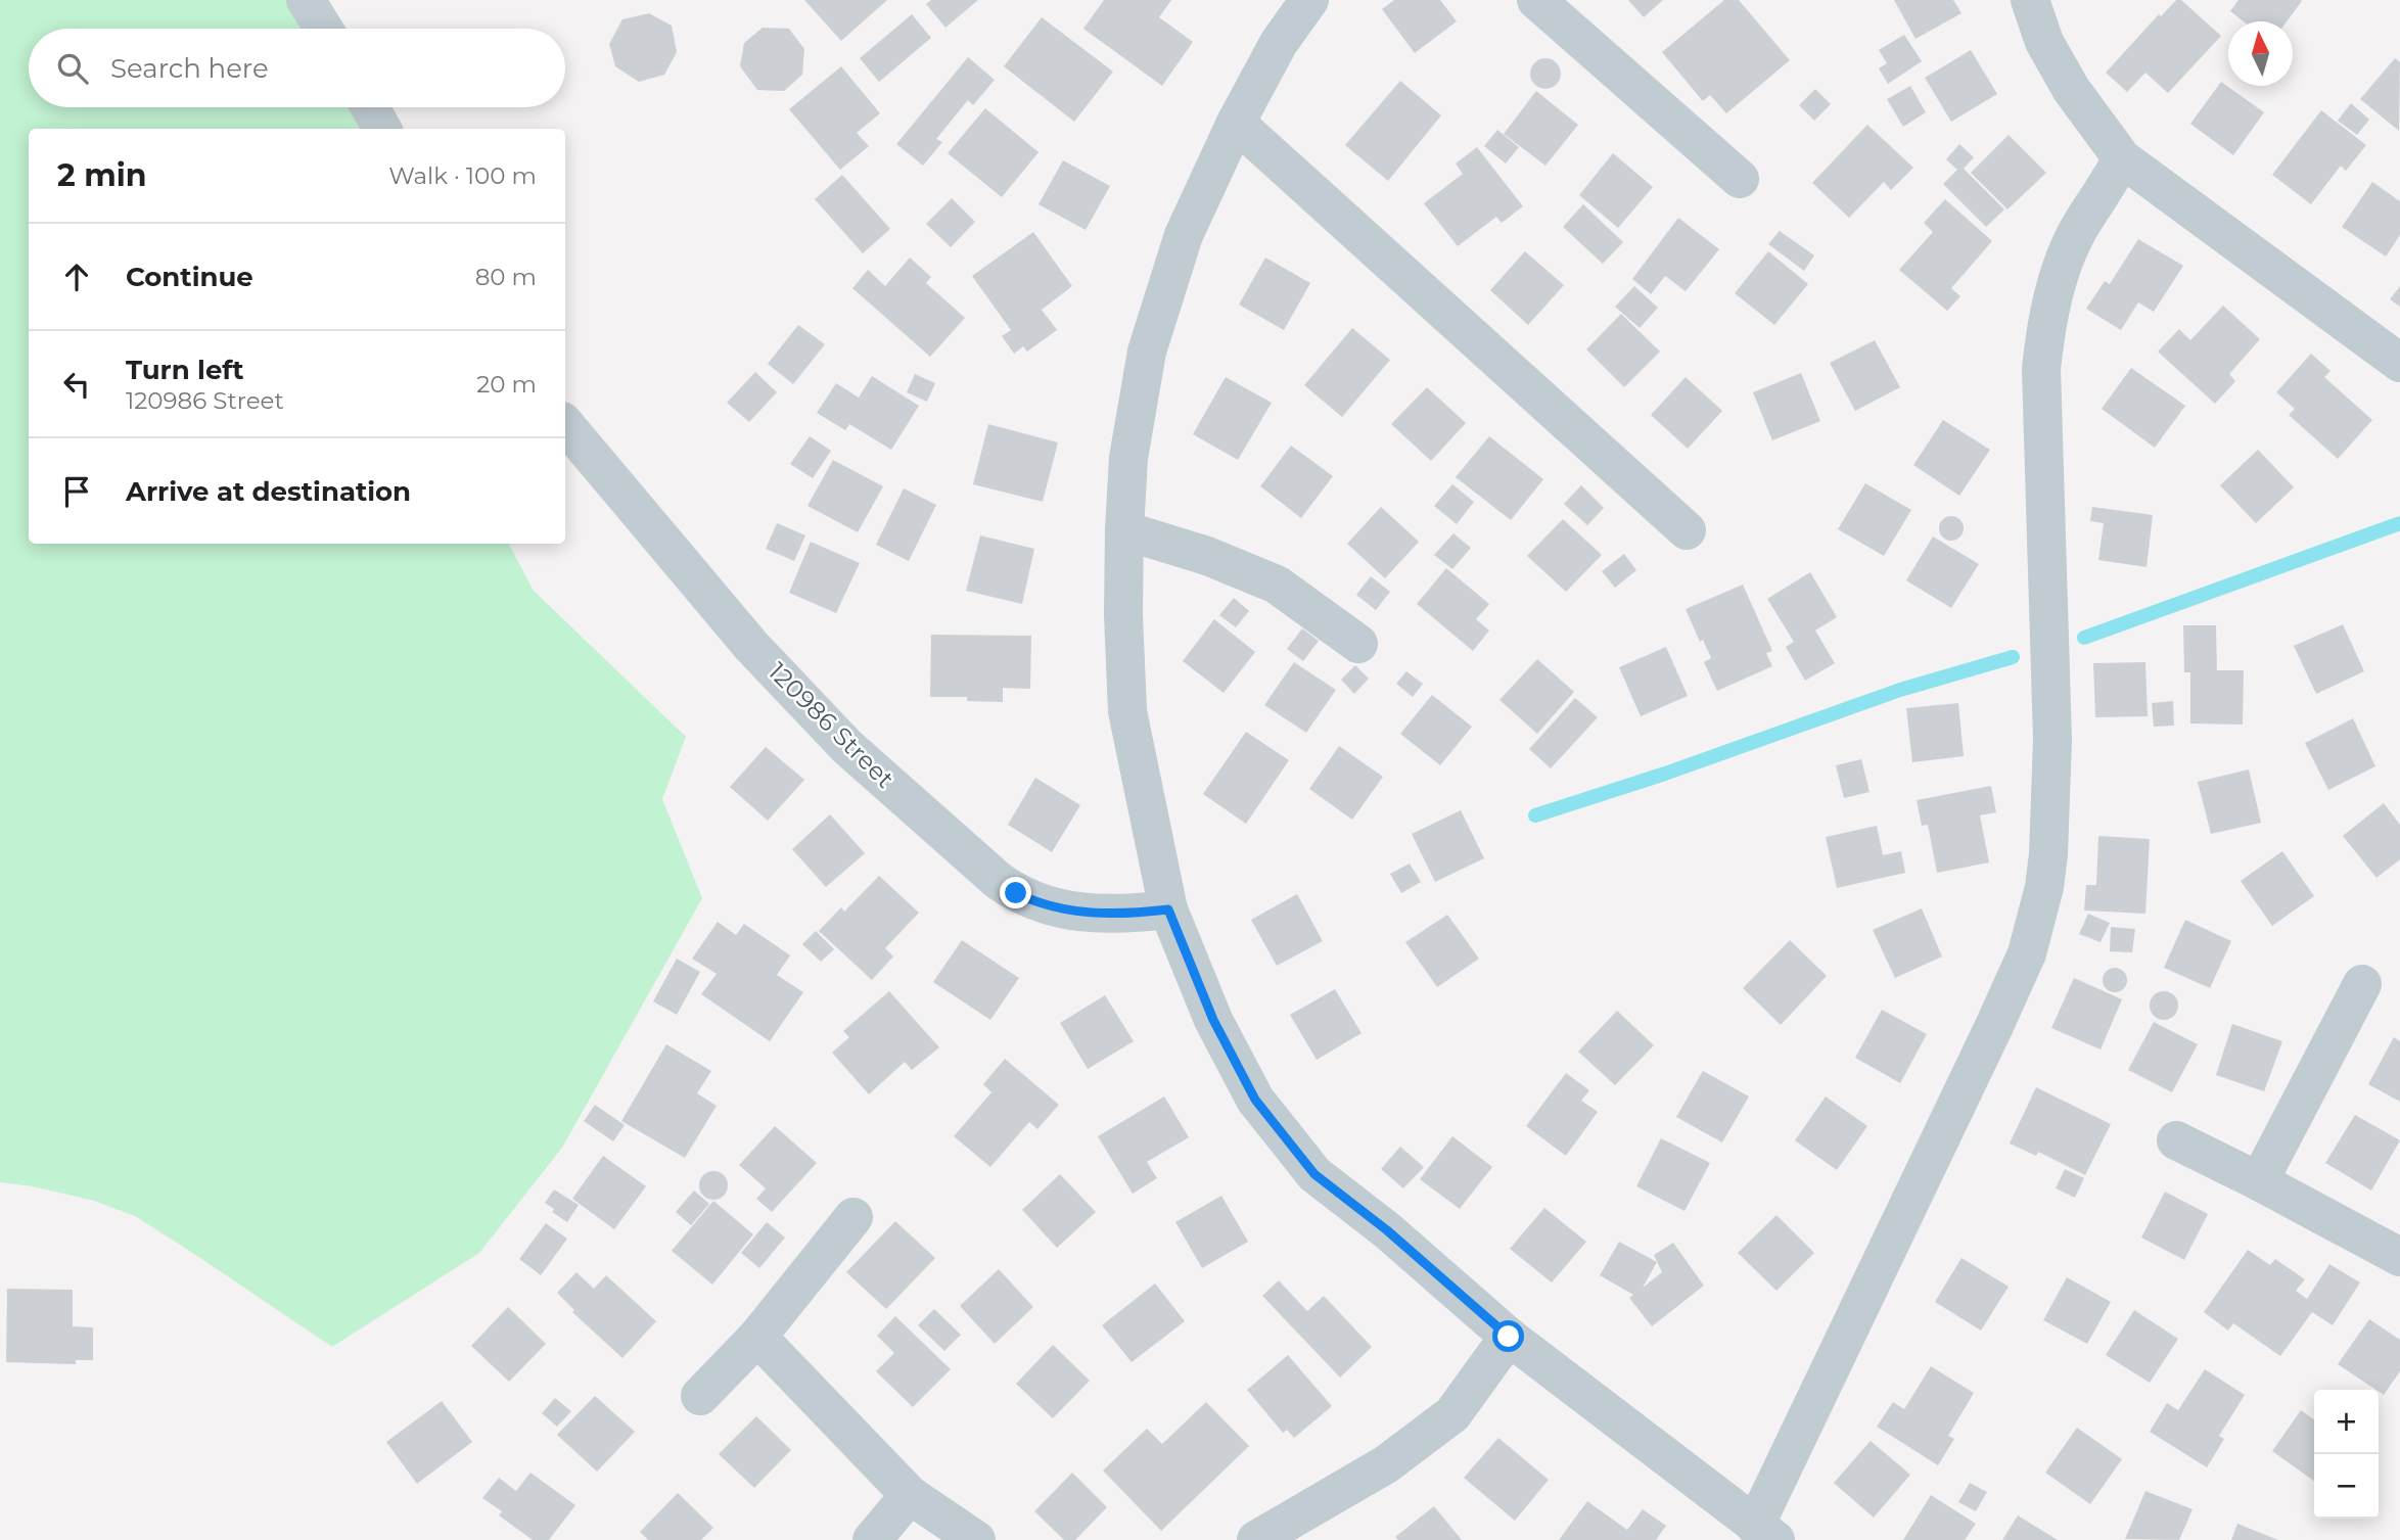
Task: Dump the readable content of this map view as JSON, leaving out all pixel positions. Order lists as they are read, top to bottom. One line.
{"streets":{"street":["120986 Street"]},"north":"top","page":{"search":"Search here","heading":["2 min","Walk · 100 m"],"list":[["Continue","80 m"],["Turn left","120986 Street","20 m"],"Arrive at destination"],"map_buttons":["+","−"]}}
